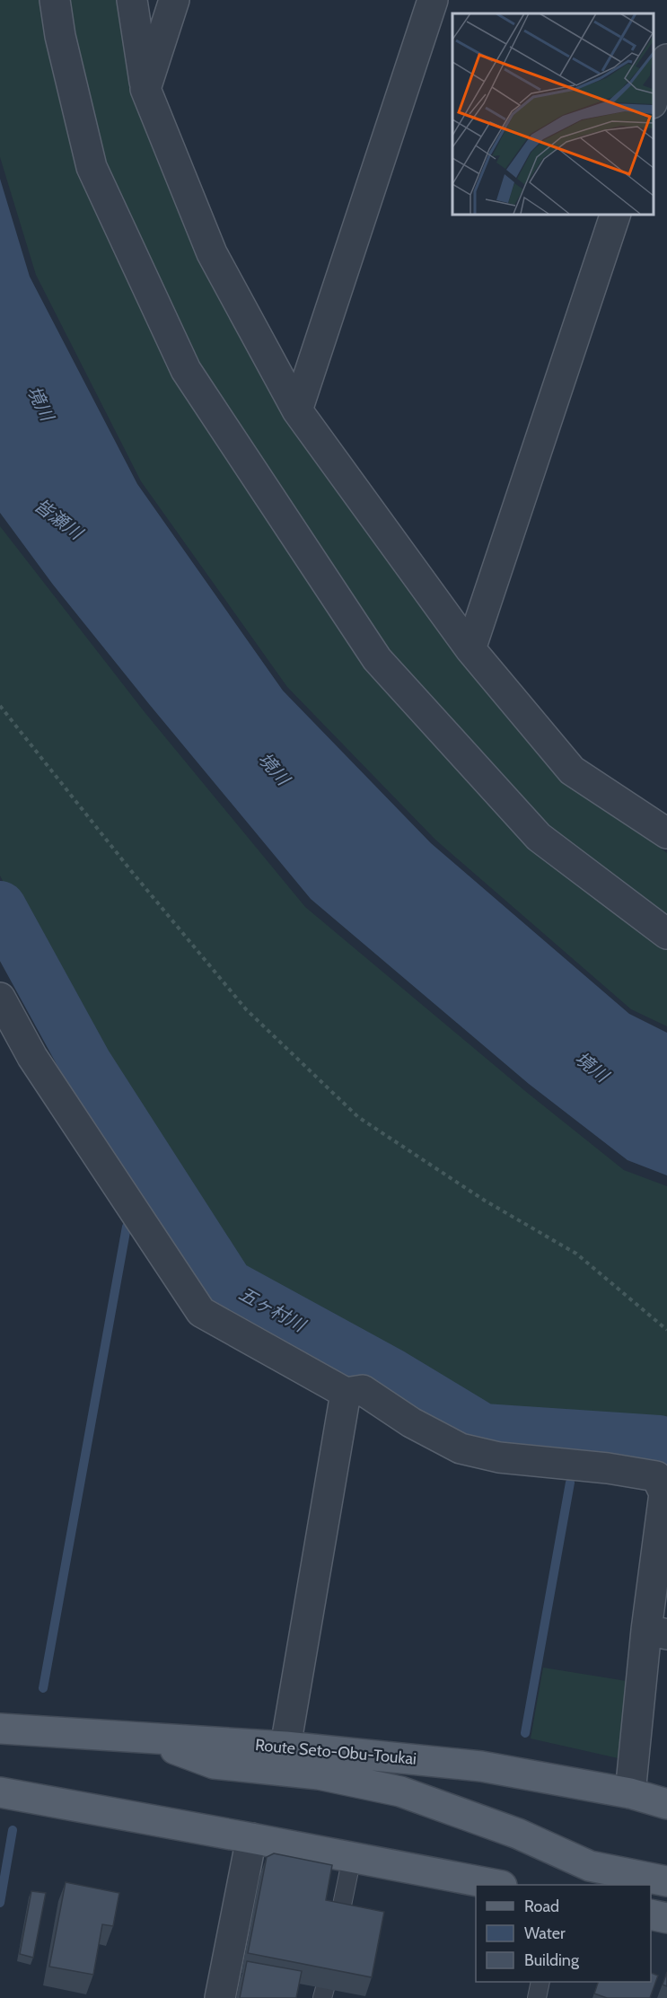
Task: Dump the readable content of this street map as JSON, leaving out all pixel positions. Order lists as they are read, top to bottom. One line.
{"streets":{"main road":["Route Seto-Obu-Toukai"]},"water":["境川","皆瀬川","五ヶ村川"],"legend":["Road","Water","Building"]}
